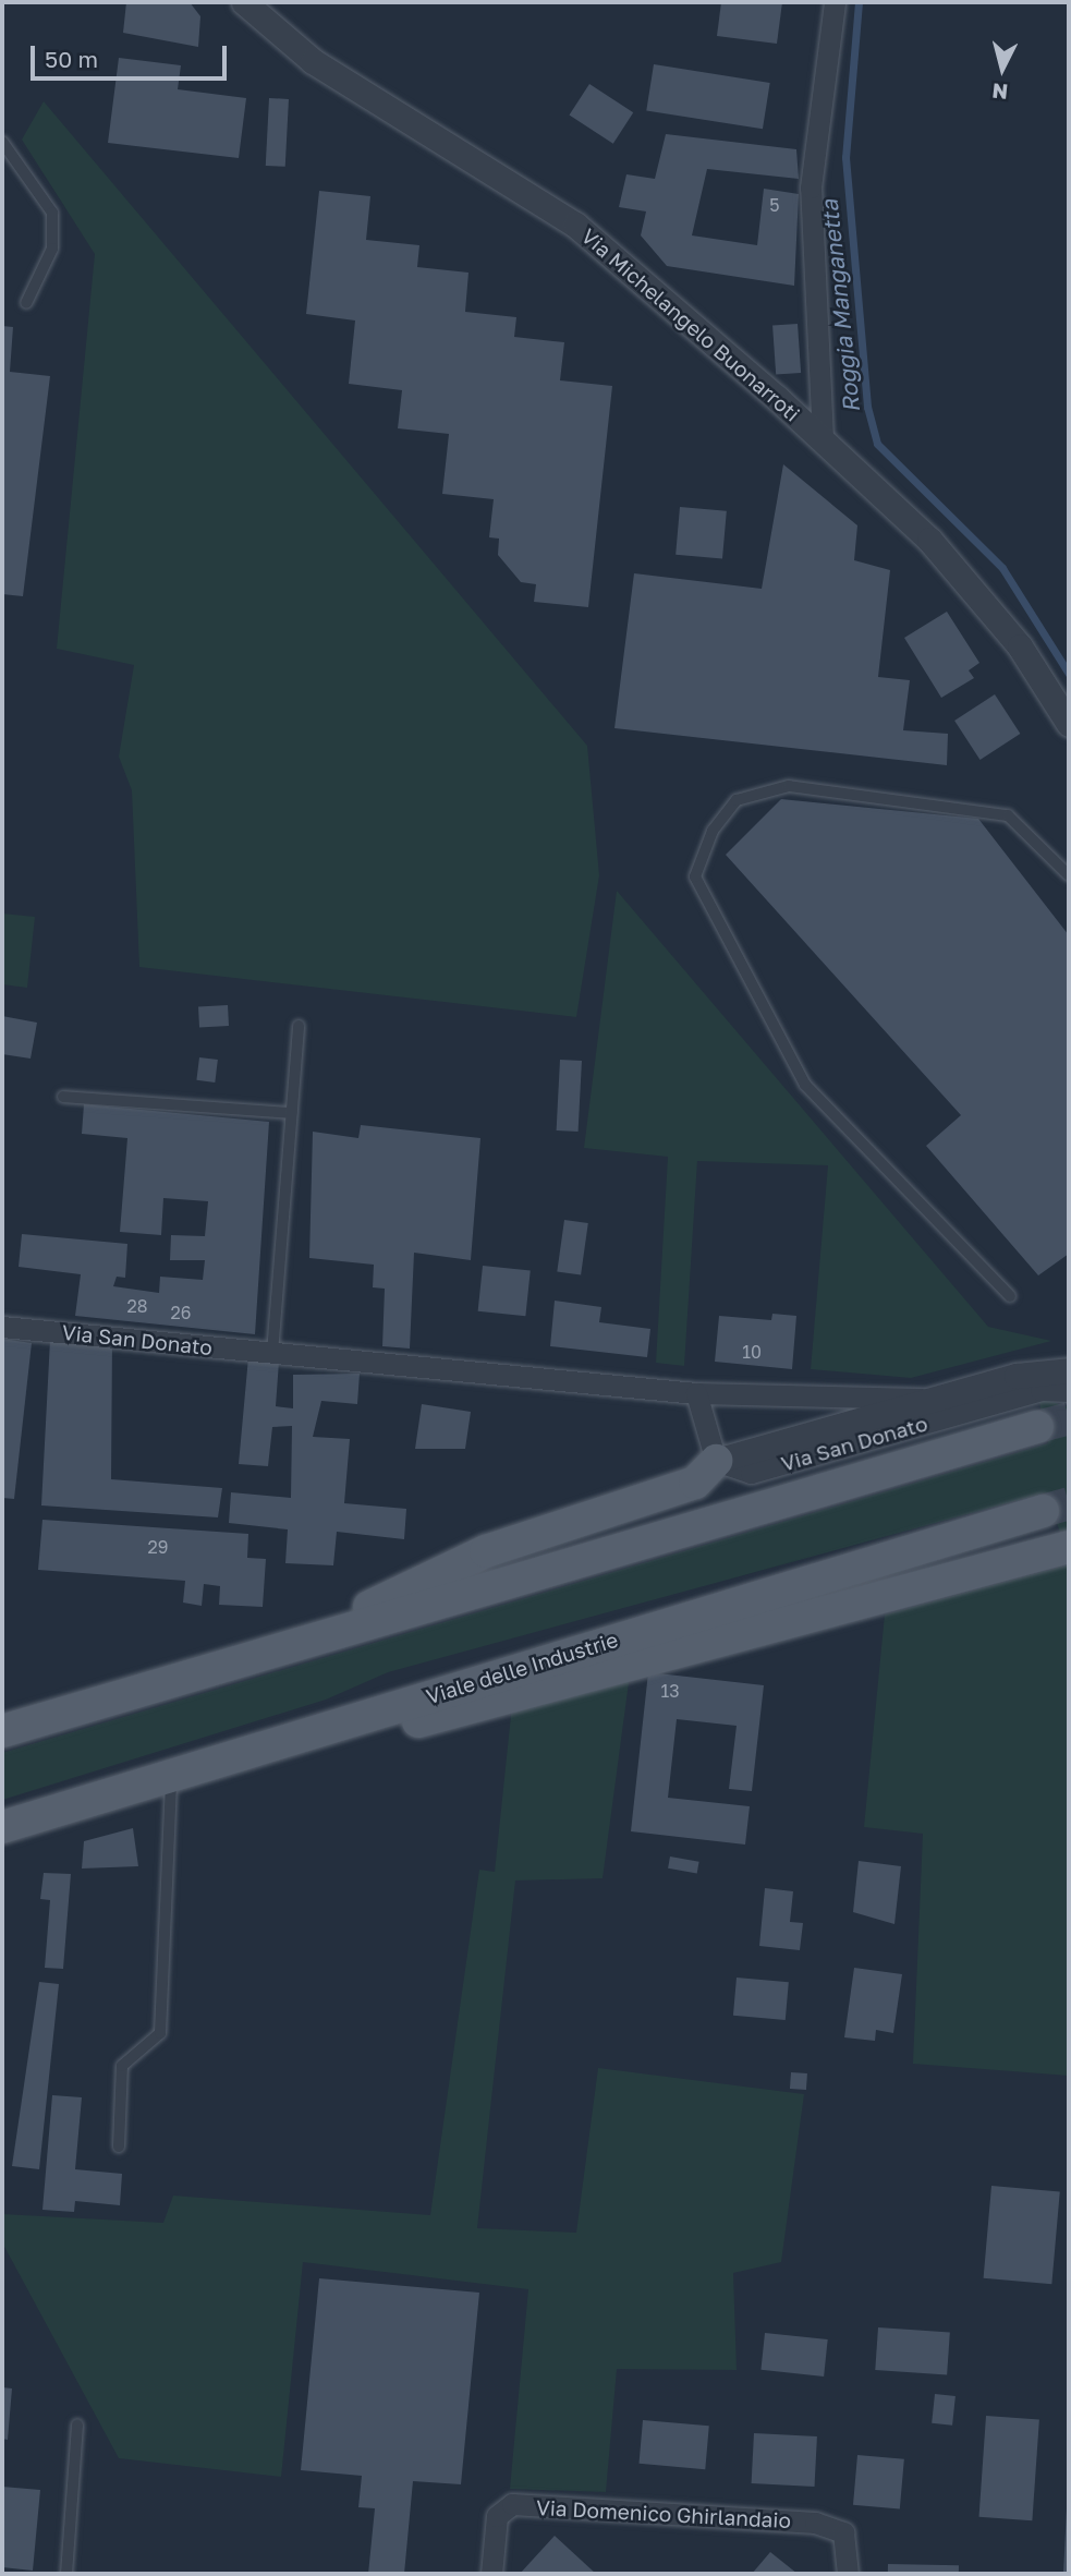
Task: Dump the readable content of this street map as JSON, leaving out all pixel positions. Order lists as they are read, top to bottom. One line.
{"streets":{"main road":["Viale delle Industrie"],"street":["Via Michelangelo Buonarroti","Via San Donato","Via Domenico Ghirlandaio"]},"water":["Roggia Manganetta"],"house_numbers":["5","28","26","10","29","13"],"scale_bar":"50 m","north":"bottom"}
